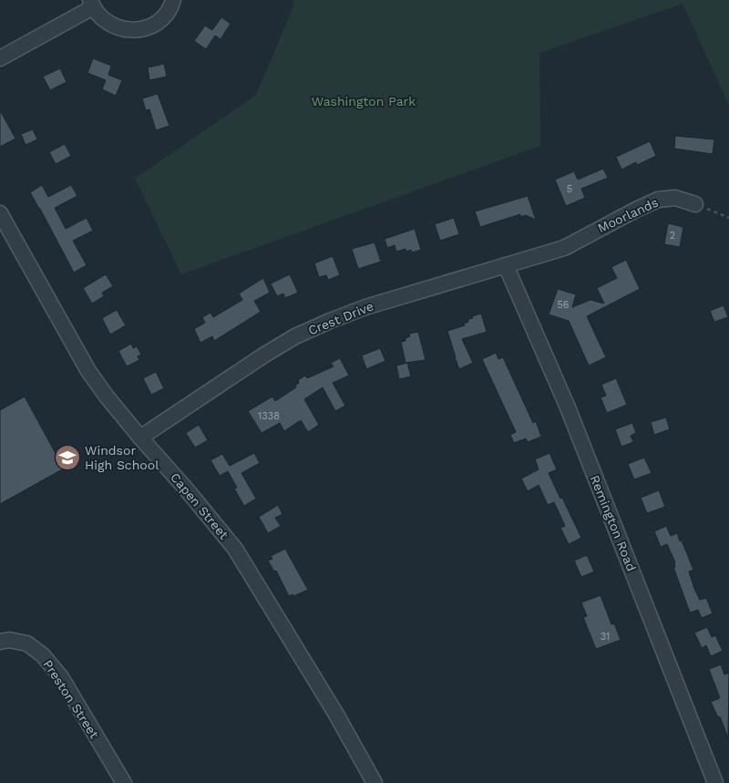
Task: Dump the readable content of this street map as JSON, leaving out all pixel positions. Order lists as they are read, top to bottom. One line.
{"streets":{"street":["Moorlands","Crest Drive","Capen Street","Remington Road","Preston Street"]},"crossings":[["Moorlands","Crest Drive"],["Crest Drive","Capen Street"],["Crest Drive","Remington Road"]],"parks":["Washington Park"],"places":{"school or university":["Windsor High School"]},"house_numbers":["5","2","56","1338","31"]}
